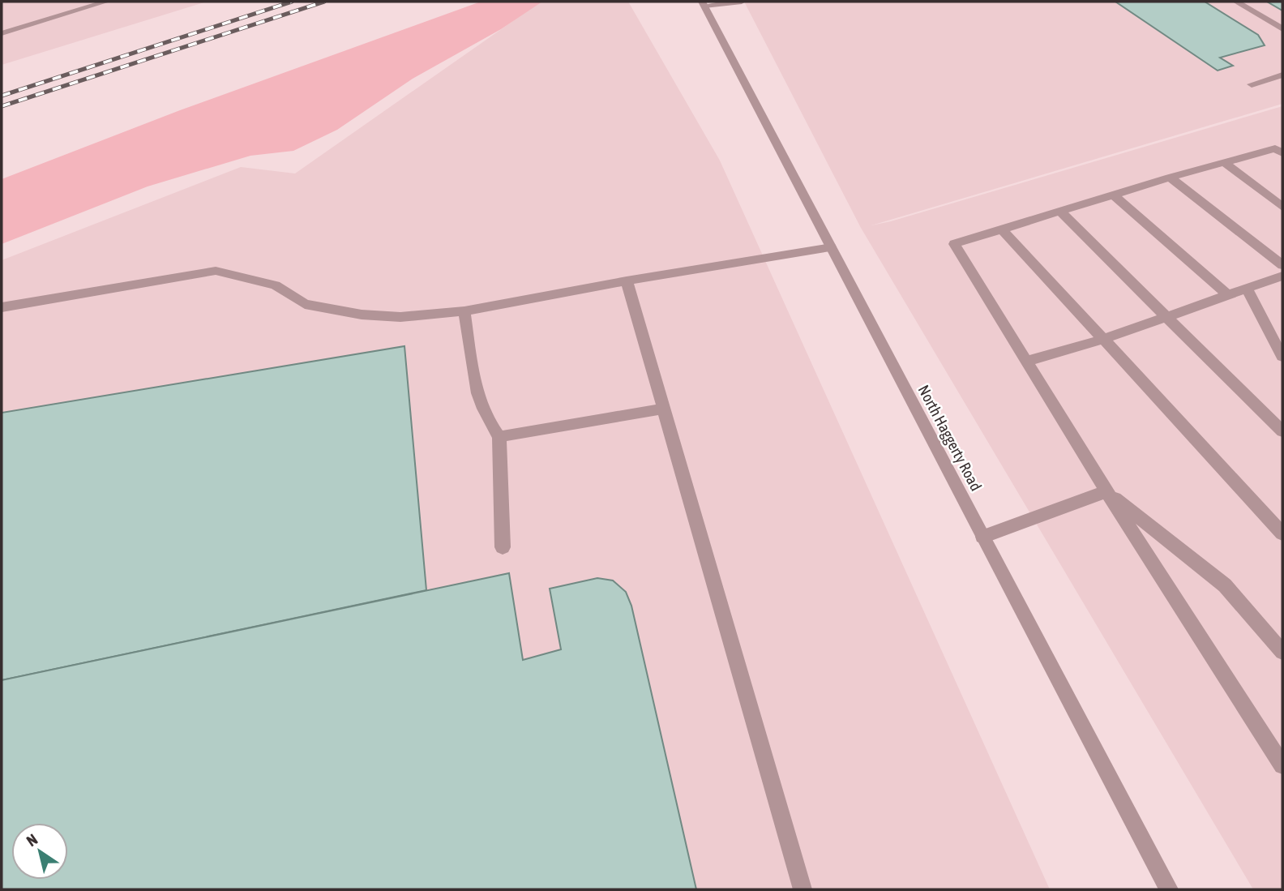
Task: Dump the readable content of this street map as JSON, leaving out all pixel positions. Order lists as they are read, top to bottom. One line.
{"streets":{"street":["North Haggerty Road"]},"north":"top left"}
